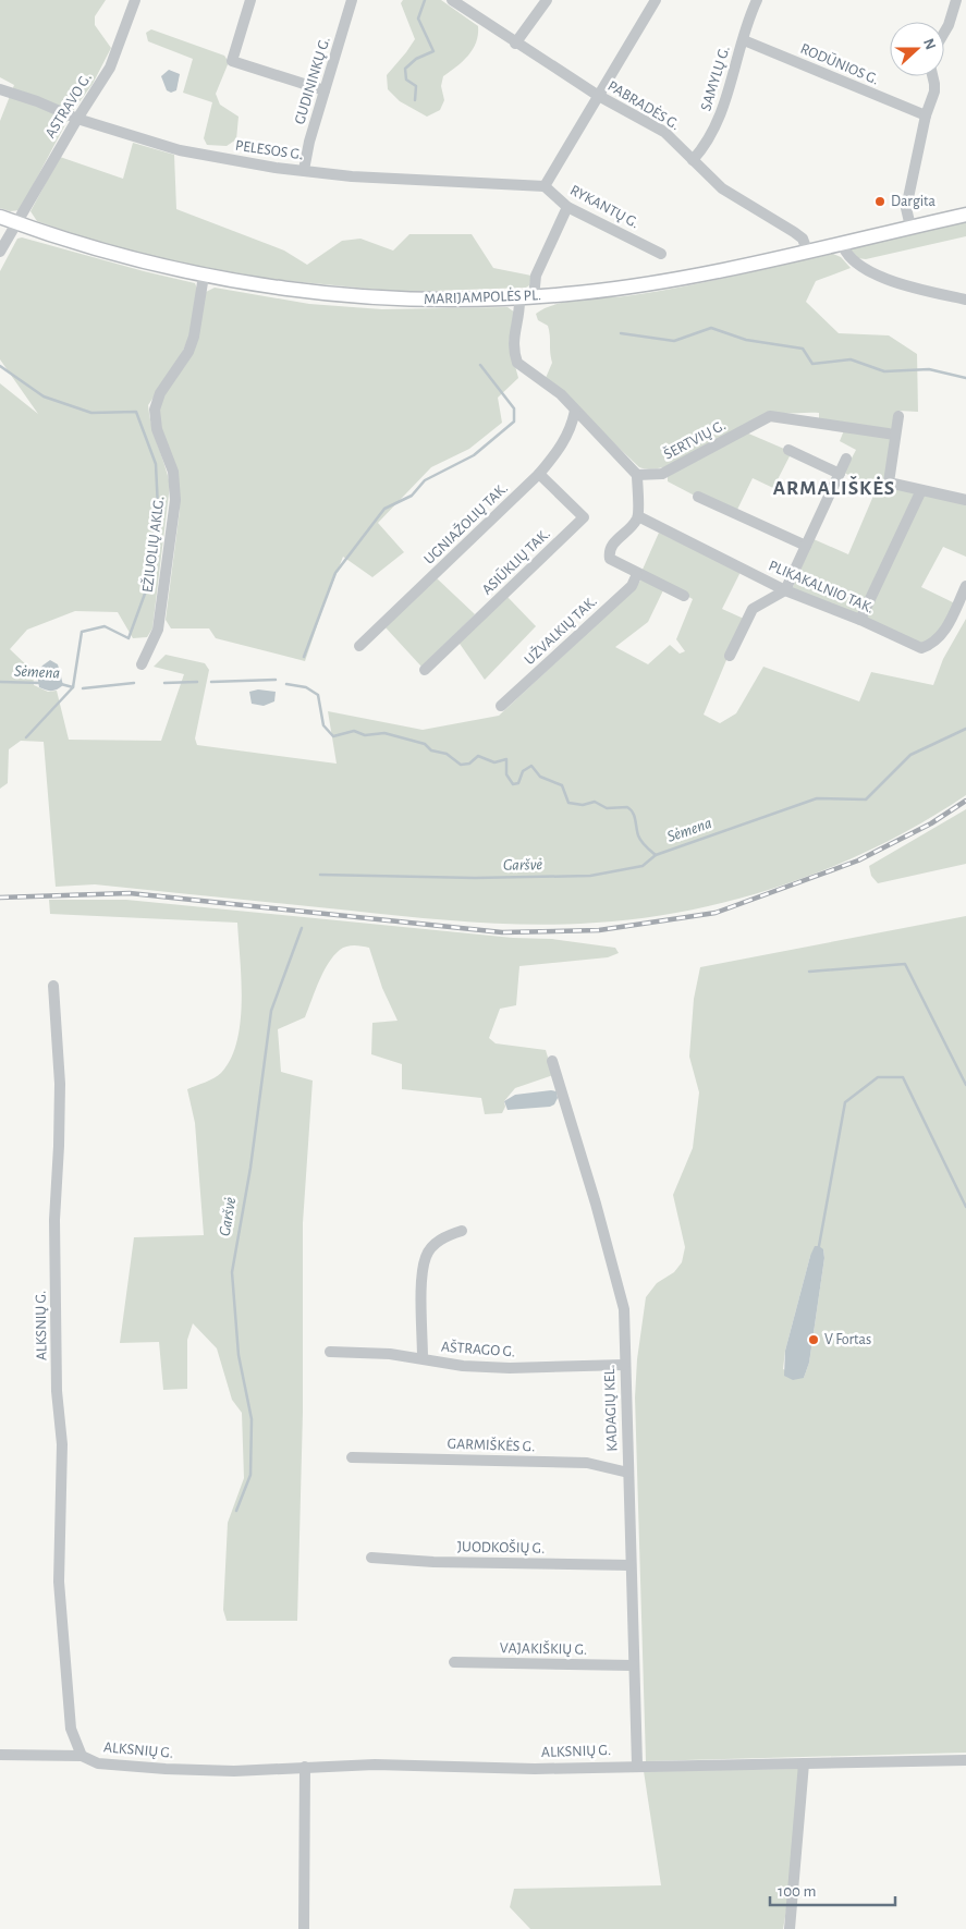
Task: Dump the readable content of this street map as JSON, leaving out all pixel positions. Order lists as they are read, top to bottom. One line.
{"streets":{"main road":["MARIJAMPOLĖS PL."],"street":["RODŪNIOS G.","SAMYLŲ G.","GUDININKŲ G.","ASTRAVO G.","PABRADĖS G.","PELESOS G.","RYKANTŲ G.","ŠERTVIŲ G.","UGNIAŽOLIŲ TAK.","EŽIUOLIŲ AKLG.","ASIŪKLIŲ TAK.","PLIKAKALNIO TAK.","UŽVALKIŲ TAK.","ALKSNIŲ G.","AŠTRAGO G.","KADAGIŲ KEL.","GARMIŠKĖS G.","JUODKOŠIŲ G.","VAJAKIŠKIŲ G."]},"crossings":[["RODŪNIOS G.","SAMYLŲ G."],["SAMYLŲ G.","PABRADĖS G."],["GUDININKŲ G.","PELESOS G."],["ASTRAVO G.","PELESOS G."],["ASTRAVO G.","MARIJAMPOLĖS PL."],["PABRADĖS G.","MARIJAMPOLĖS PL."],["PELESOS G.","RYKANTŲ G."],["MARIJAMPOLĖS PL.","EŽIUOLIŲ AKLG."],["UGNIAŽOLIŲ TAK.","ASIŪKLIŲ TAK."],["ALKSNIŲ G.","KADAGIŲ KEL."],["AŠTRAGO G.","KADAGIŲ KEL."],["KADAGIŲ KEL.","GARMIŠKĖS G."],["KADAGIŲ KEL.","JUODKOŠIŲ G."],["KADAGIŲ KEL.","VAJAKIŠKIŲ G."]],"districts":["ARMALIŠKĖS"],"water":["Sėmena","Garšvė"],"places":["Dargita","V Fortas"],"scale_bar":"100 m","north":"right"}
